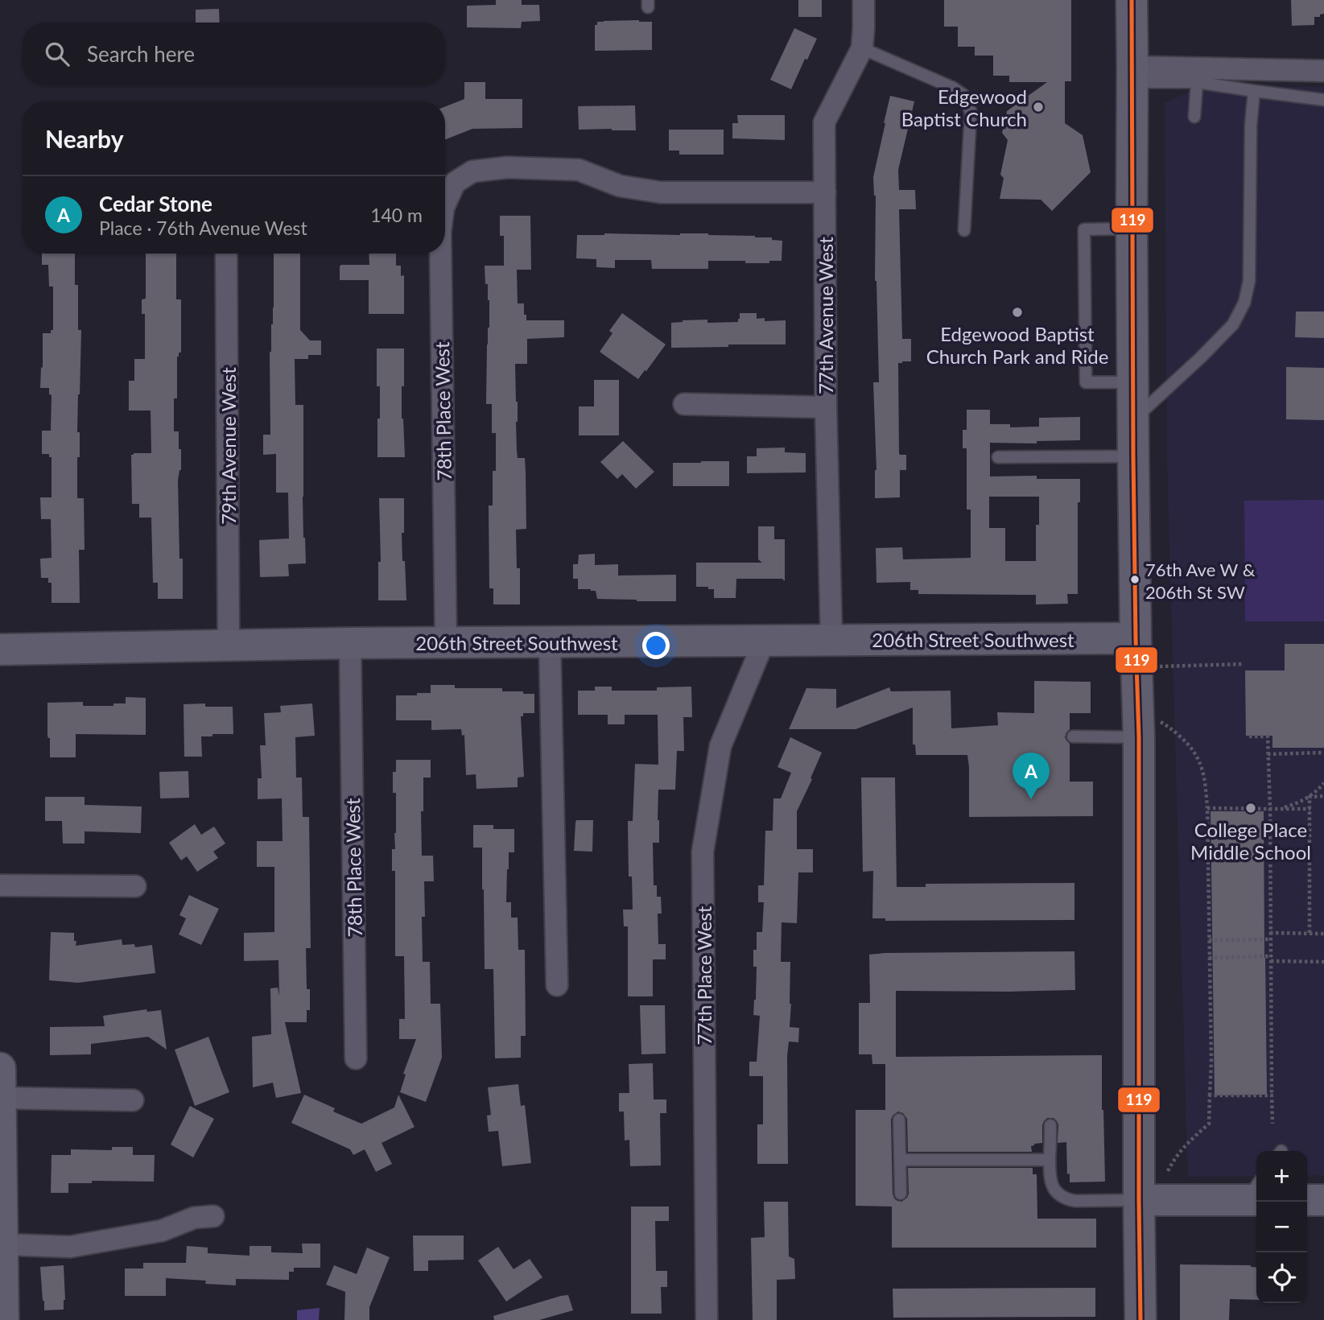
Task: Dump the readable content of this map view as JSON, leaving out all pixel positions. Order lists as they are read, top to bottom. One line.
{"streets":{"street":["77th Avenue West","78th Place West","79th Avenue West","206th Street Southwest","77th Place West"]},"crossings":[["77th Avenue West","78th Place West"],["77th Avenue West","206th Street Southwest"],["78th Place West","206th Street Southwest"],["79th Avenue West","206th Street Southwest"],["206th Street Southwest","77th Place West"]],"places":["Edgewood Baptist Church","Edgewood Baptist Church Park and Ride","76th Ave W & 206th St SW","College Place Middle School"],"lines":["transit line 119"],"page":{"search":"Search here","heading":"Nearby","list":[{"mark":"A","name":"Cedar Stone","note":"Place · 76th Avenue West","value":"140 m"}],"pins":"A","map_buttons":["+","−"]}}
